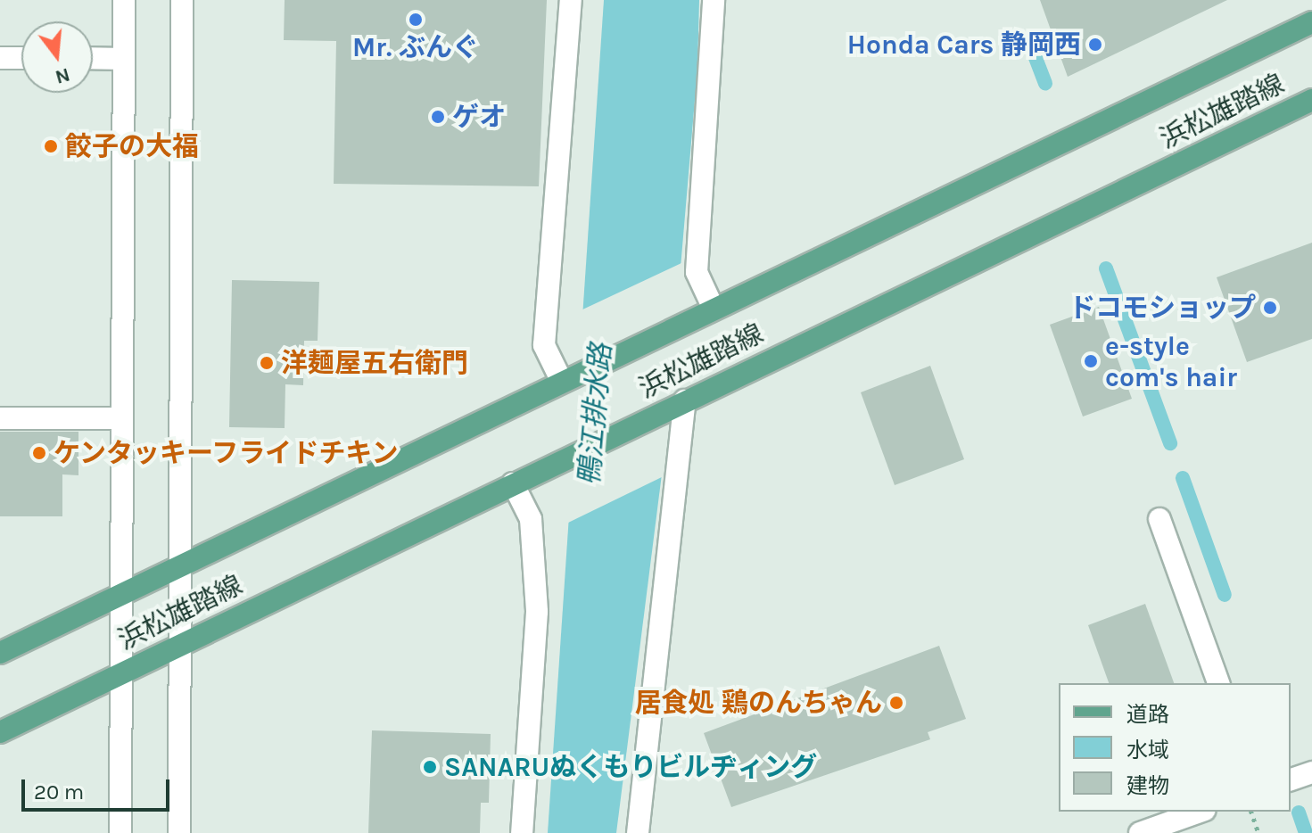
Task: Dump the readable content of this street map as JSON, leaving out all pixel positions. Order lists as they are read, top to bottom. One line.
{"streets":{"main road":["浜松雄踏線"]},"water":["鴨江排水路"],"places":["Mr. ぶんぐ","Honda Cars 静岡西","ゲオ","餃子の大福","ドコモショップ","e-style com's hair","洋麺屋五右衛門","ケンタッキーフライドチキン","居食処 鶏のんちゃん","SANARUぬくもりビルヂィング"],"legend":["道路","水域","建物"],"scale_bar":"20 m","north":"bottom"}
